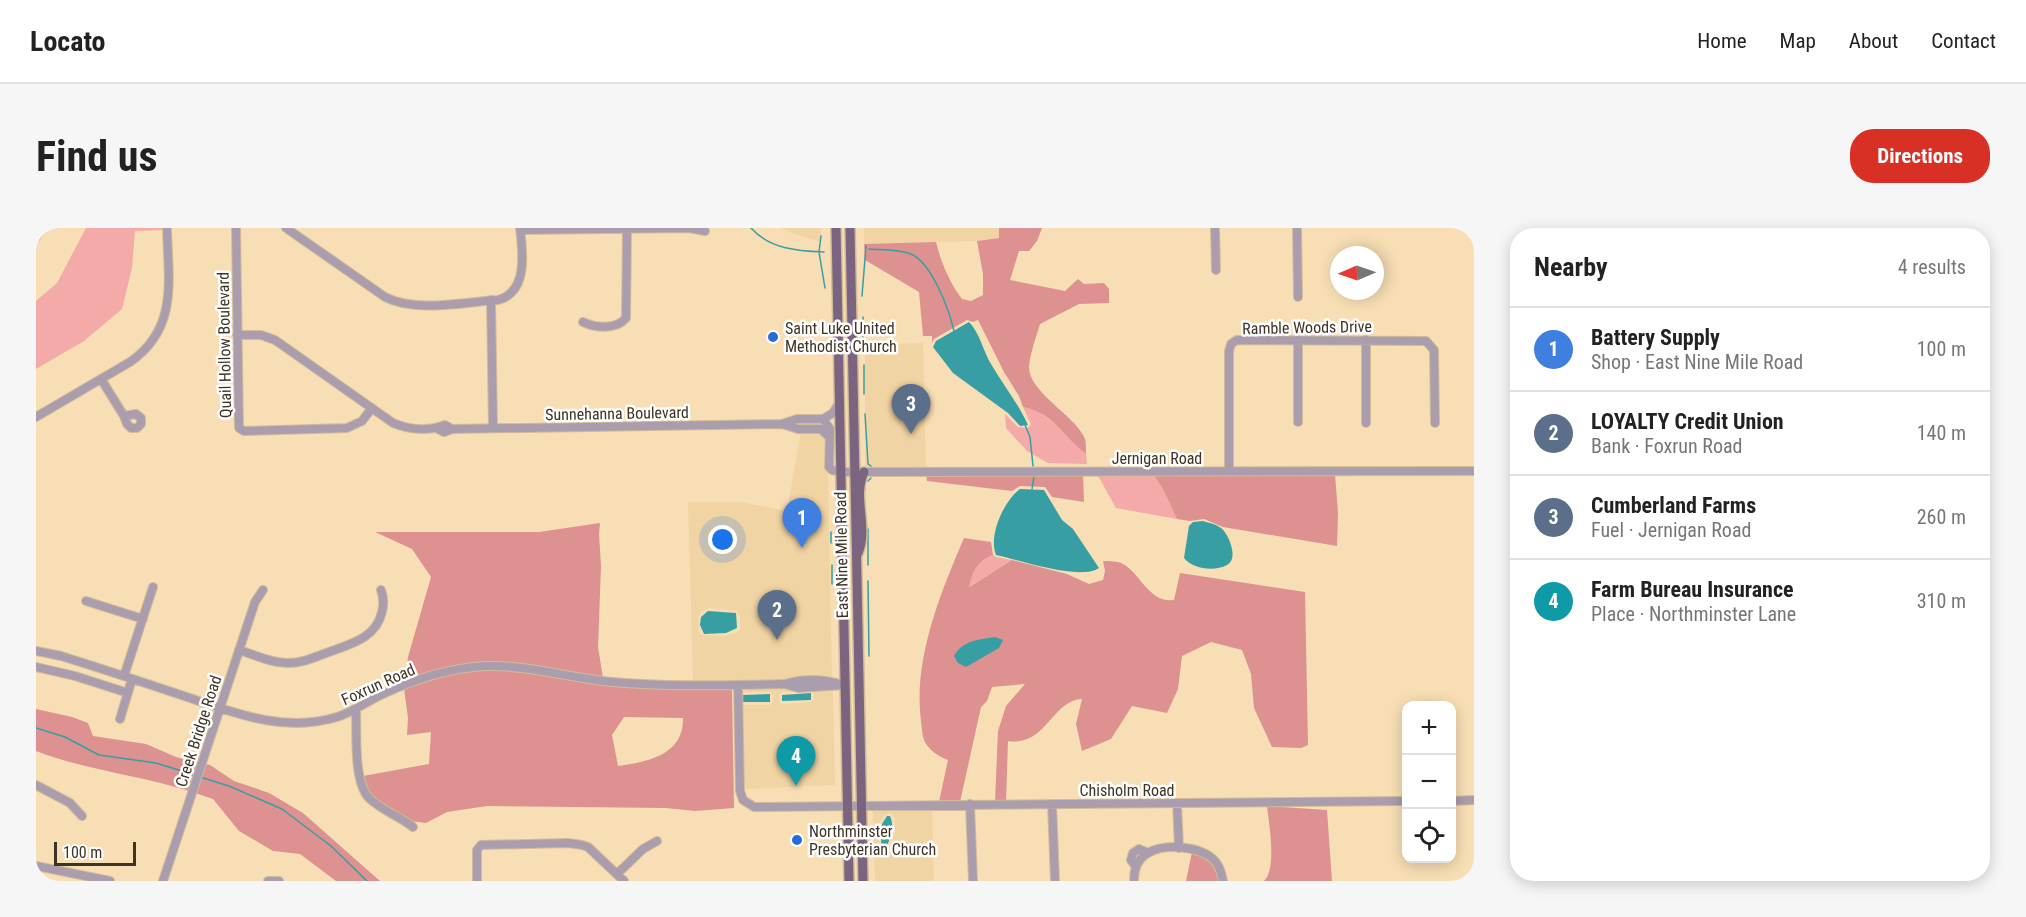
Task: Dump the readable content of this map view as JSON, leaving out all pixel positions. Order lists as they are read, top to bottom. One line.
{"streets":{"main road":["East Nine Mile Road"],"street":["Ramble Woods Drive","Quail Hollow Boulevard","Sunnehanna Boulevard","Jernigan Road","Foxrun Road","Creek Bridge Road","Chisholm Road"]},"crossings":[["Ramble Woods Drive","Jernigan Road"],["Quail Hollow Boulevard","Sunnehanna Boulevard"],["Jernigan Road","East Nine Mile Road"],["East Nine Mile Road","Foxrun Road"],["East Nine Mile Road","Chisholm Road"],["Foxrun Road","Creek Bridge Road"],["Foxrun Road","Chisholm Road"]],"places":["Saint Luke United Methodist Church","Northminster Presbyterian Church"],"scale_bar":"100 m","north":"left","page":{"header":"Locato","nav":["Home","Map","About","Contact"],"buttons":"Directions","title":"Find us","heading":["Nearby","4 results"],"list":[{"mark":"1","name":"Battery Supply","note":"Shop · East Nine Mile Road","value":"100 m"},{"mark":"2","name":"LOYALTY Credit Union","note":"Bank · Foxrun Road","value":"140 m"},{"mark":"3","name":"Cumberland Farms","note":"Fuel · Jernigan Road","value":"260 m"},{"mark":"4","name":"Farm Bureau Insurance","note":"Place · Northminster Lane","value":"310 m"}],"pins":["3","1","2","4"],"map_buttons":["+","−"],"scale":"100 m"}}
